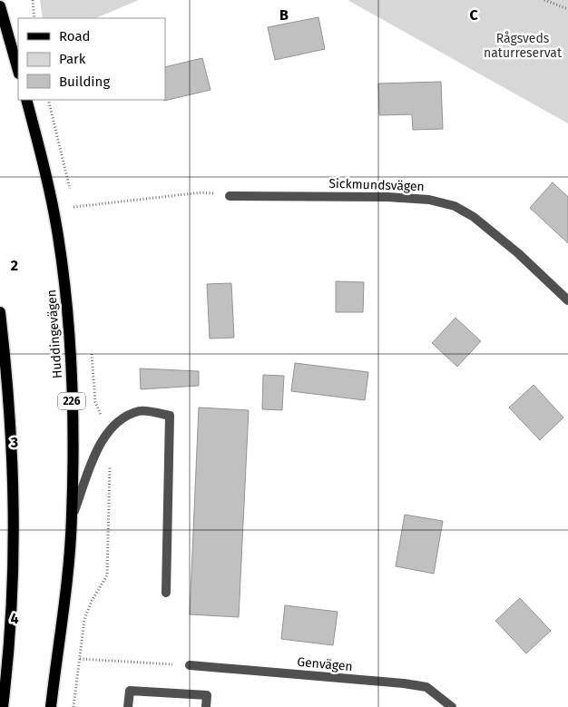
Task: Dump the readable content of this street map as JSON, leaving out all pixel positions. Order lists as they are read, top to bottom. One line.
{"streets":{"main road":["Huddingevägen","226"],"street":["Sickmundsvägen","Genvägen"]},"parks":["Rågsveds naturreservat"],"legend":["Road","Park","Building"],"grid":{"columns":["B","C"],"rows":["2","3","4"]}}
